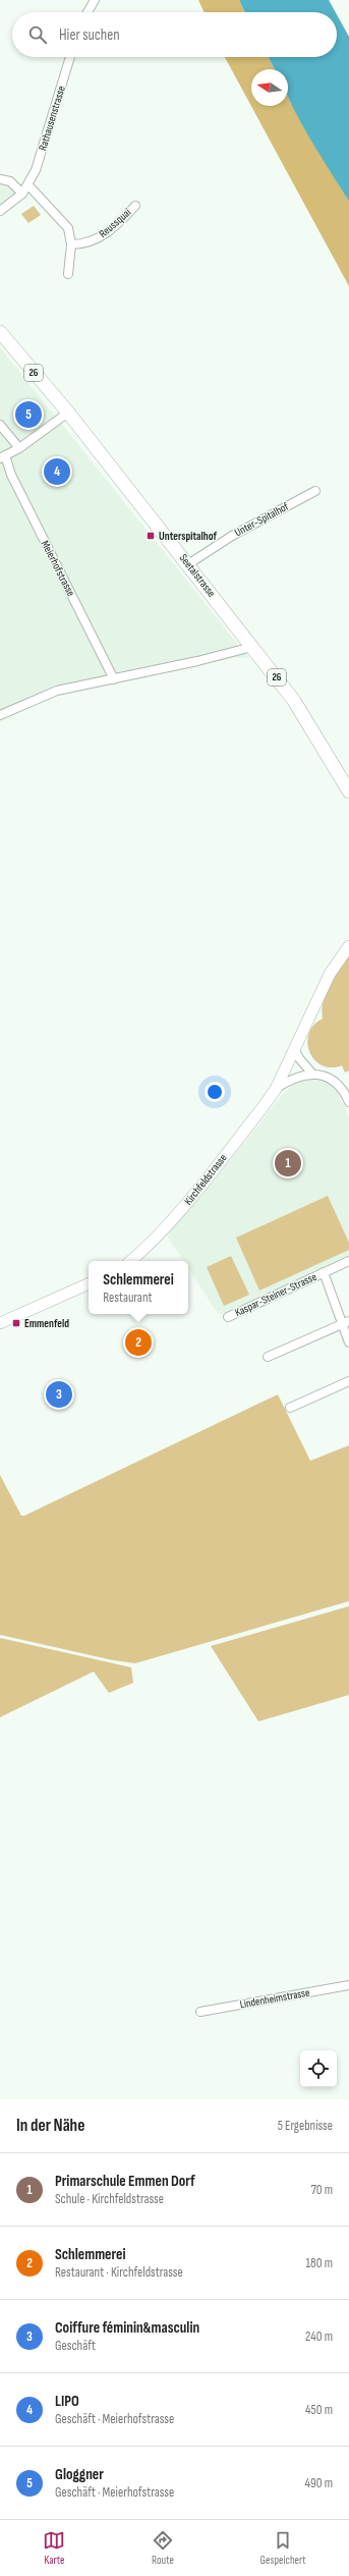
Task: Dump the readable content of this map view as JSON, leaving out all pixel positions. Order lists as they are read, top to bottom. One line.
{"streets":{"main road":["26","Seetalstrasse"],"street":["Rathausenstrasse","Reussquai","Unter-Spitalhof","Meierhofstrasse","Kirchfeldstrasse","Kaspar-Steiner-Strasse","Lindenheimstrasse"]},"crossings":[["Unter-Spitalhof","Seetalstrasse"],["Meierhofstrasse","Seetalstrasse"]],"places":{"transit":["Unterspitalhof","Emmenfeld"]},"north":"left","page":{"search":"Hier suchen","pins":["5","4","1","2","3"],"popup":["Schlemmerei","Restaurant"],"heading":["In der Nähe","5 Ergebnisse"],"list":[{"mark":"1","name":"Primarschule Emmen Dorf","note":"Schule · Kirchfeldstrasse","value":"70 m"},{"mark":"2","name":"Schlemmerei","note":"Restaurant · Kirchfeldstrasse","value":"180 m"},{"mark":"3","name":"Coiffure féminin&masculin","note":"Geschäft","value":"240 m"},{"mark":"4","name":"LIPO","note":"Geschäft · Meierhofstrasse","value":"450 m"},{"mark":"5","name":"Gloggner","note":"Geschäft · Meierhofstrasse","value":"490 m"}],"nav":["Karte","Route","Gespeichert"]}}
